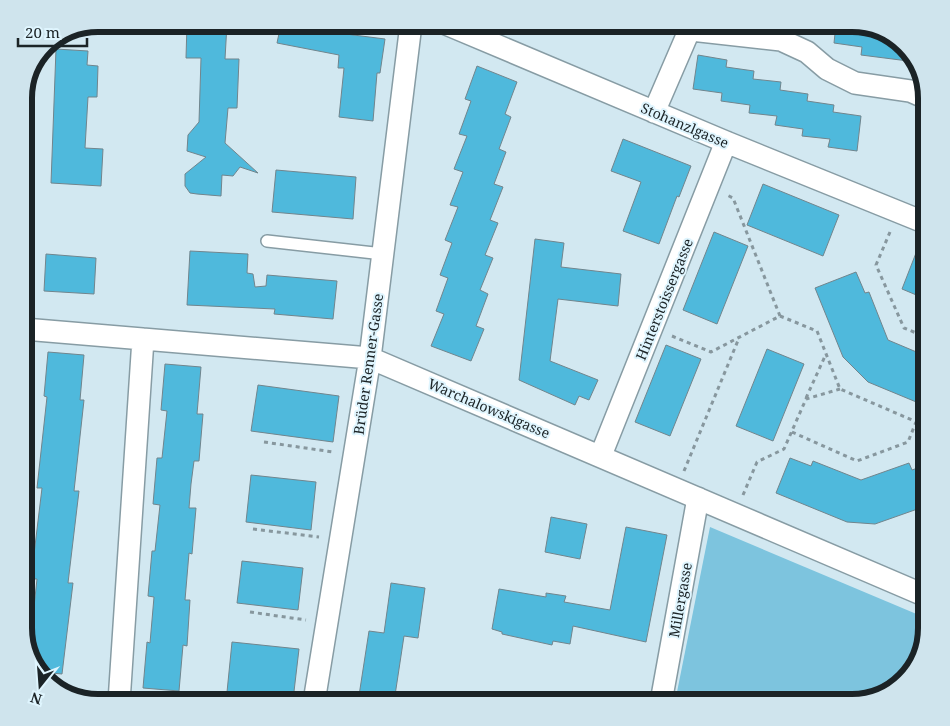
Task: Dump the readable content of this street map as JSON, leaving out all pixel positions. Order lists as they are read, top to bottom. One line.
{"streets":{"street":["Stohanzlgasse","Hinterstoissergasse","Brüder Renner-Gasse","Warchalowskigasse","Millergasse"]},"crossings":[["Stohanzlgasse","Hinterstoissergasse"],["Hinterstoissergasse","Warchalowskigasse"],["Brüder Renner-Gasse","Warchalowskigasse"],["Warchalowskigasse","Millergasse"]],"scale_bar":"20 m","north":"bottom"}
